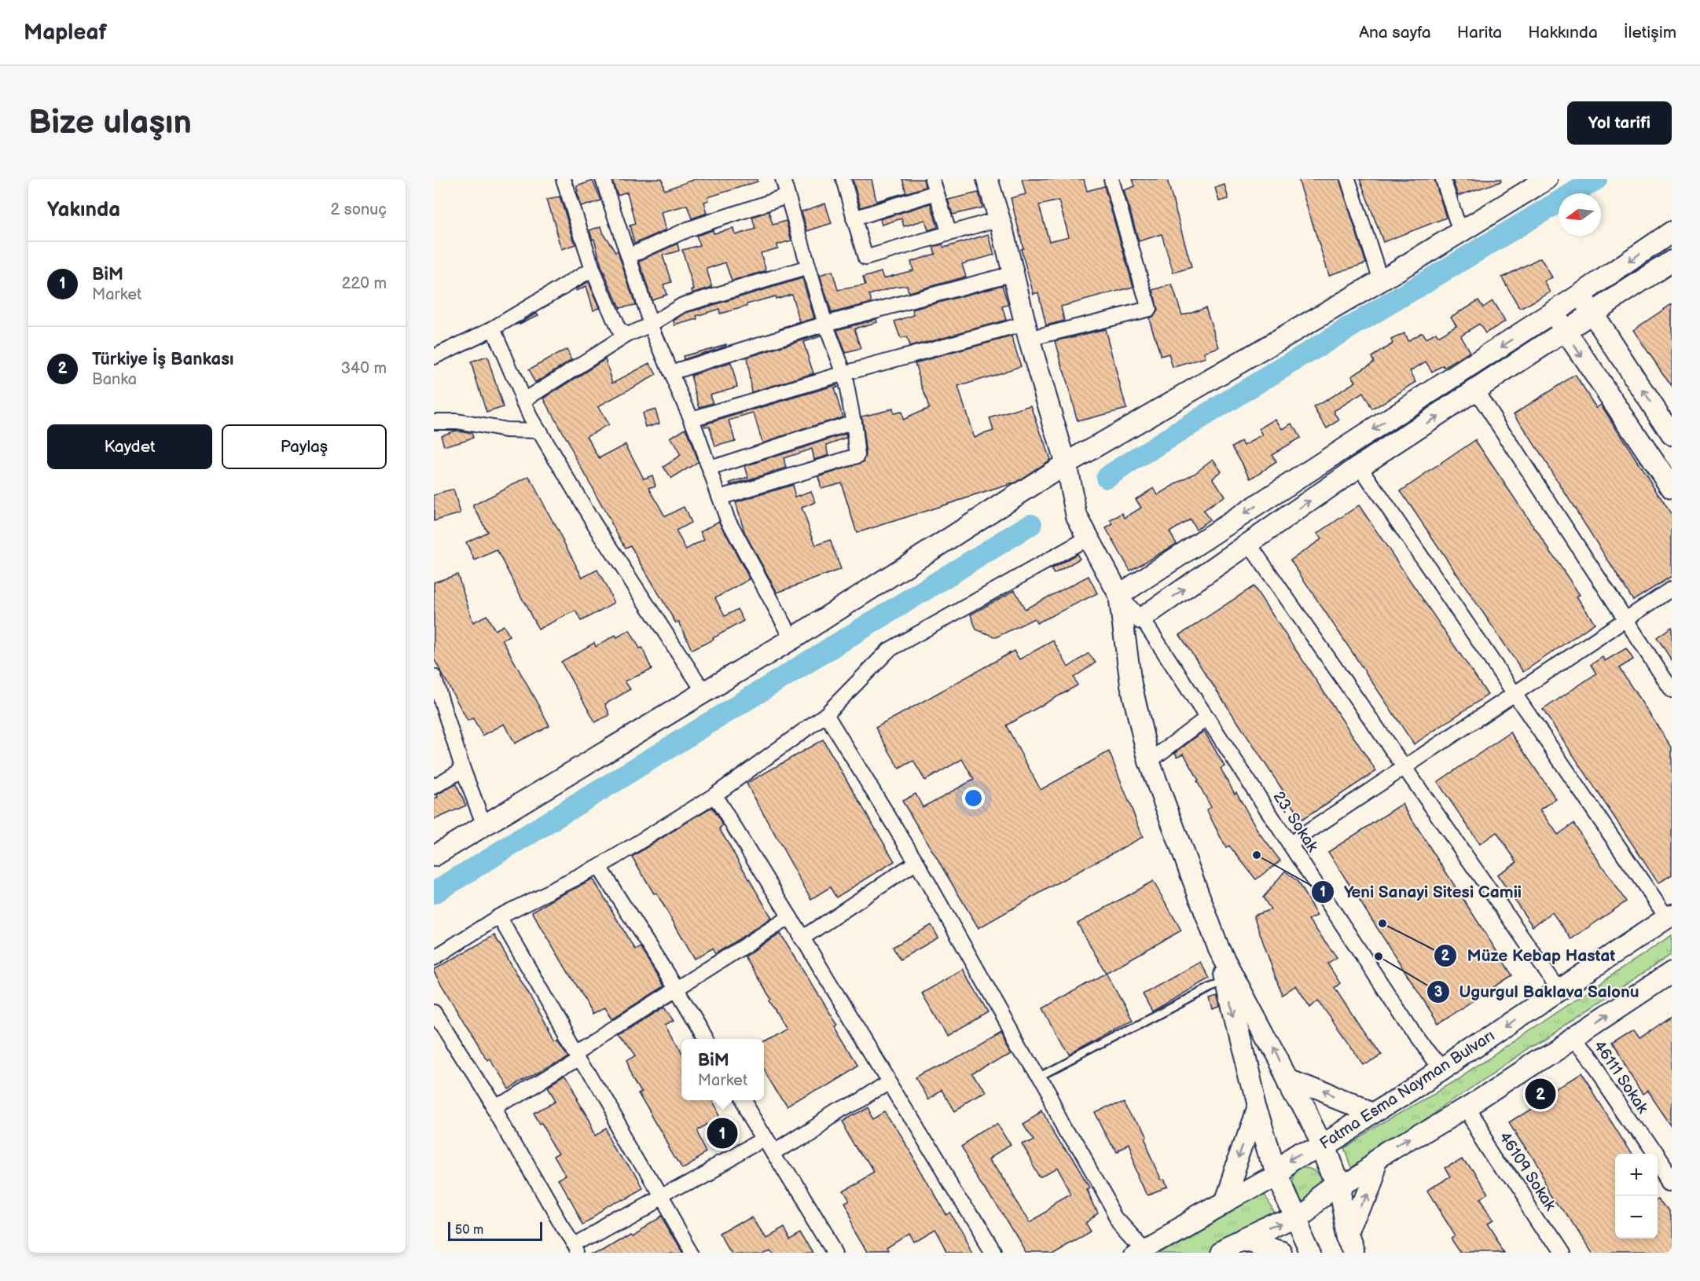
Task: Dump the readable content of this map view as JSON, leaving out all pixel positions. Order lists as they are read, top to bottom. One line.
{"streets":{"main road":["Fatma Esma Nayman Bulvarı"],"street":["23. Sokak","46111 Sokak","46109 Sokak"]},"crossings":[["23. Sokak","Fatma Esma Nayman Bulvarı"]],"places":["Yeni Sanayi Sitesi Camii","Müze Kebap Hastat","Ugurgul Baklava Salonu"],"scale_bar":"50 m","north":"left","page":{"header":"Mapleaf","nav":["Ana sayfa","Harita","Hakkında","İletişim"],"buttons":["Yol tarifi",["Kaydet","Paylaş"]],"title":"Bize ulaşın","heading":["Yakında","2 sonuç"],"list":[{"mark":"1","name":"BiM","note":"Market","value":"220 m"},{"mark":"2","name":"Türkiye İş Bankası","note":"Banka","value":"340 m"}],"popup":["BiM","Market"],"pins":["2","1"],"map_buttons":["+","−"],"scale":"50 m"}}
